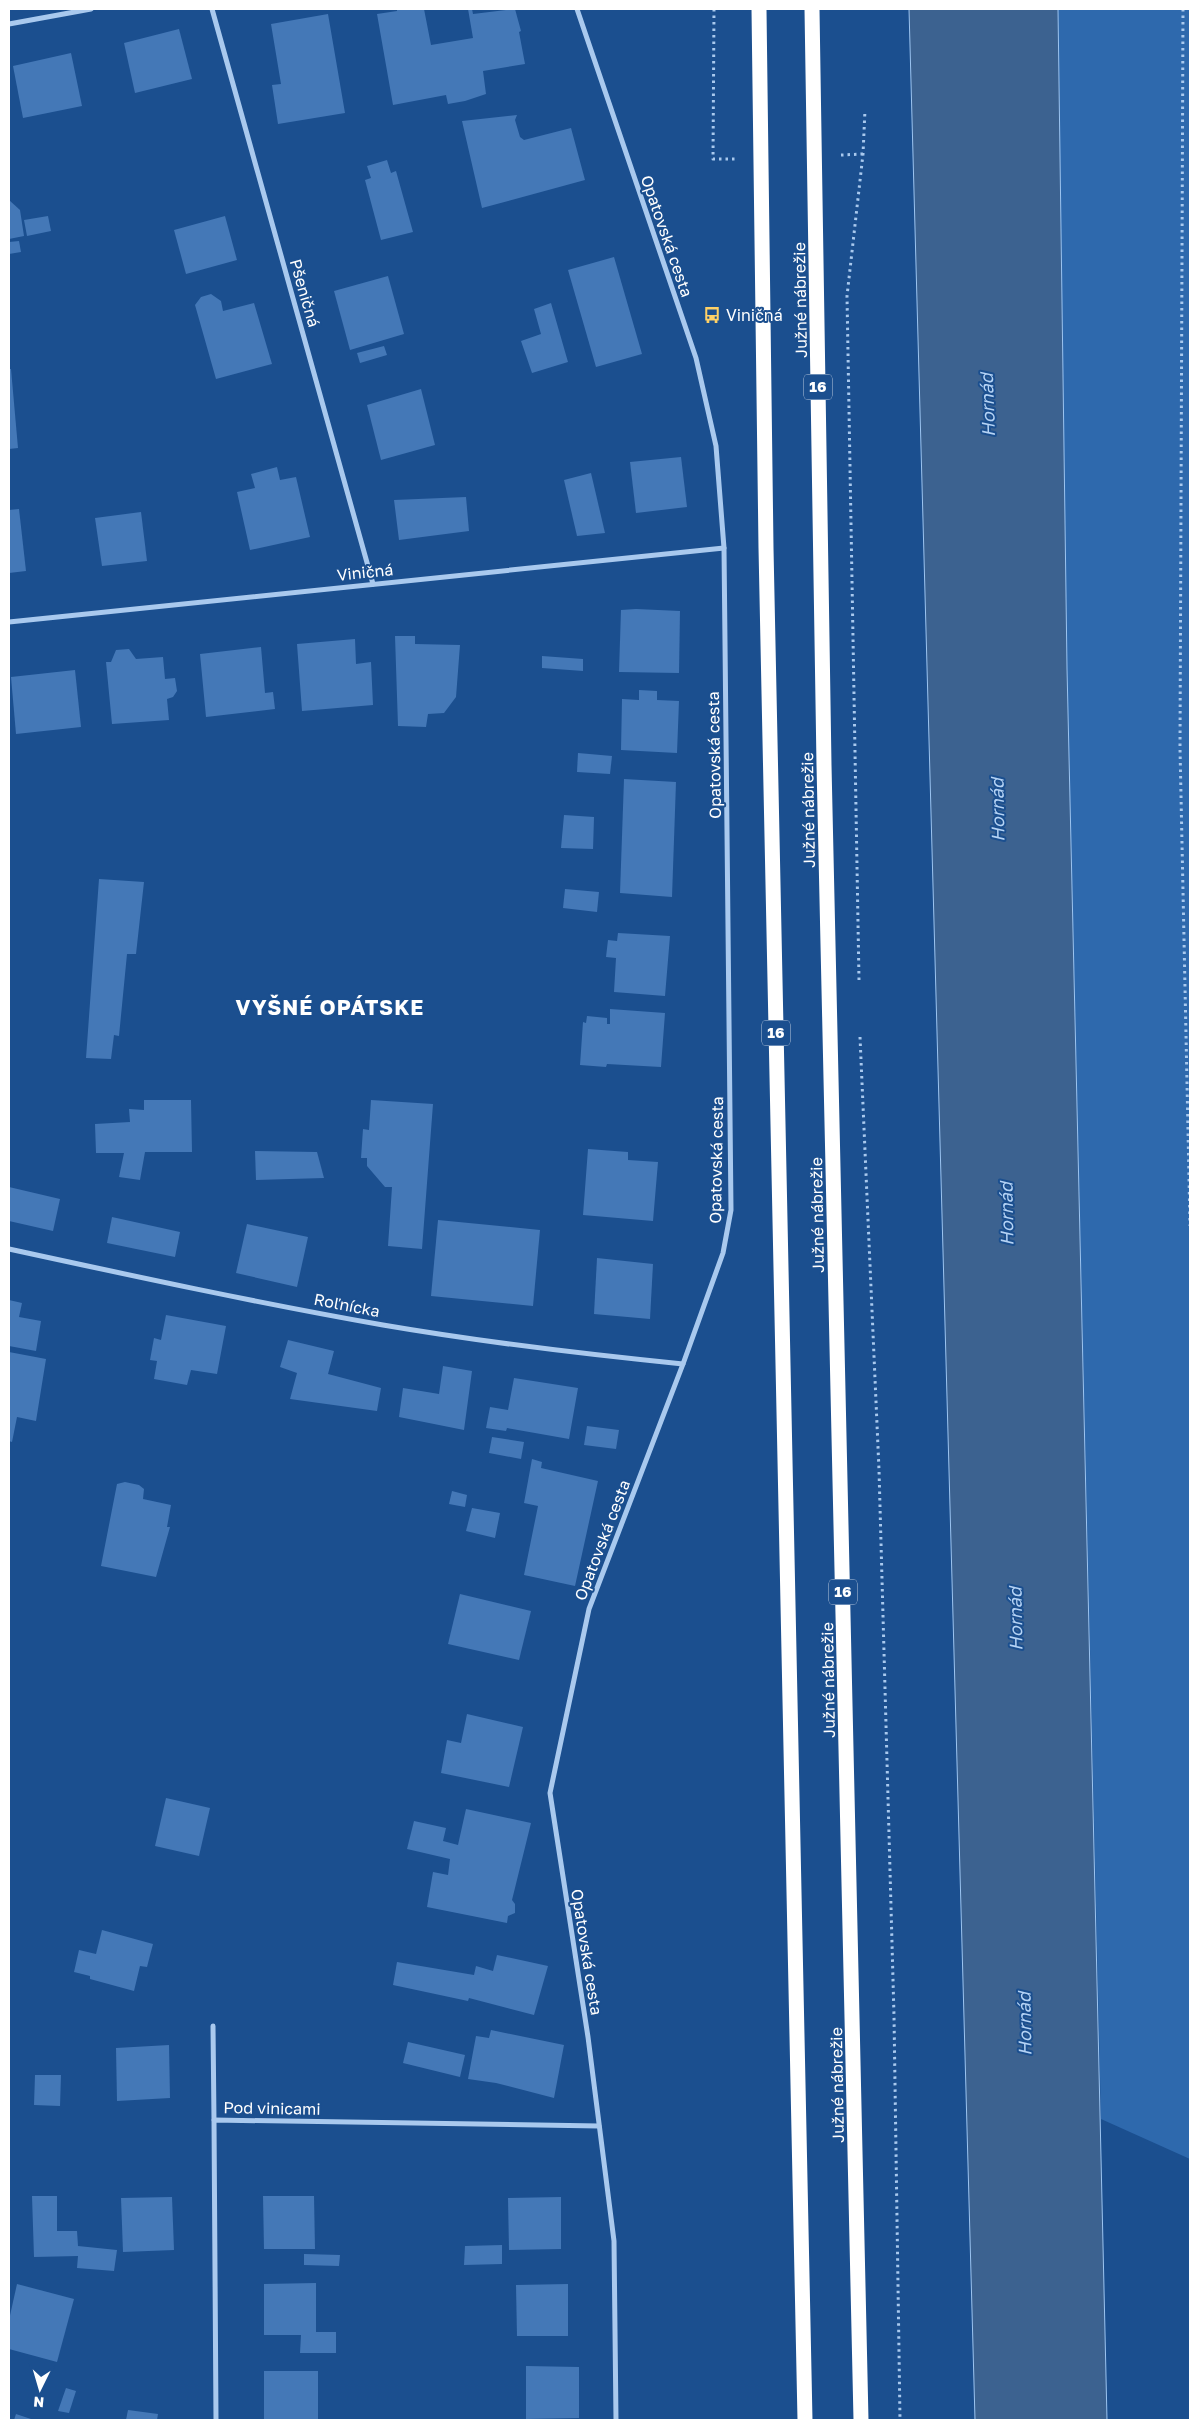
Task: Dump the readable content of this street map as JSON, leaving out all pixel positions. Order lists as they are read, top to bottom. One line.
{"streets":{"highway":["Južné nábrežie","16"],"street":["Opatovská cesta","Pšeničná","Viničná","Roľnícka","Pod vinicami"]},"crossings":[["Opatovská cesta","Viničná"],["Opatovská cesta","Roľnícka"],["Opatovská cesta","Pod vinicami"],["Pšeničná","Viničná"]],"districts":["VYŠNÉ OPÁTSKE"],"water":["Hornád"],"places":{"bus stop":["Viničná"]},"north":"bottom"}
